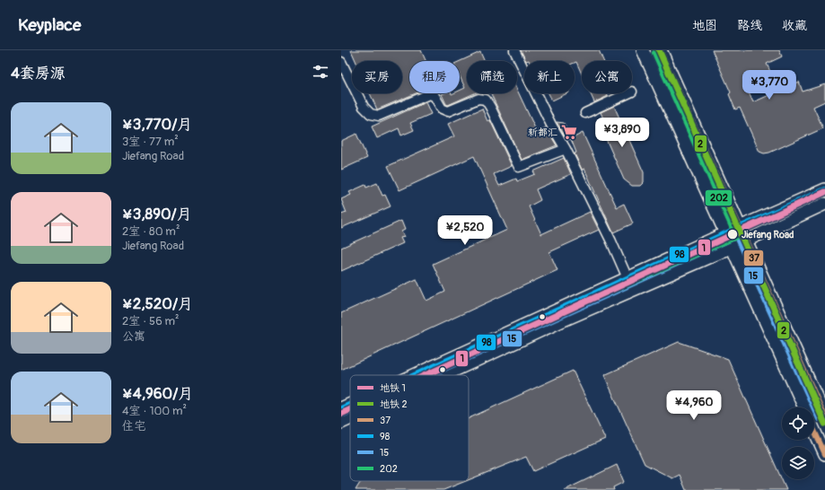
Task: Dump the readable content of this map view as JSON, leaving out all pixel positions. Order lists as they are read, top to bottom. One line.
{"places":{"supermarket":["新都汇"],"other":["Jiefang Road"]},"lines":["metro line 2","transit line 37","transit line 202","transit line 98","metro line 1","transit line 15"],"legend":["地铁 1","地铁 2","37","98","15","202"],"page":{"header":"Keyplace","nav":["地图","路线","收藏"],"heading":"4套房源","chip":["买房","租房","筛选","新上","公寓"],"price":["¥3,770","¥3,890","¥2,520","¥4,960"],"list":[{"name":"¥3,770/月","note":"3室 · 77 m² · Jiefang Road"},{"name":"¥3,890/月","note":"2室 · 80 m² · Jiefang Road"},{"name":"¥2,520/月","note":"2室 · 56 m² · 公寓"},{"name":"¥4,960/月","note":"4室 · 100 m² · 住宅"}]}}
